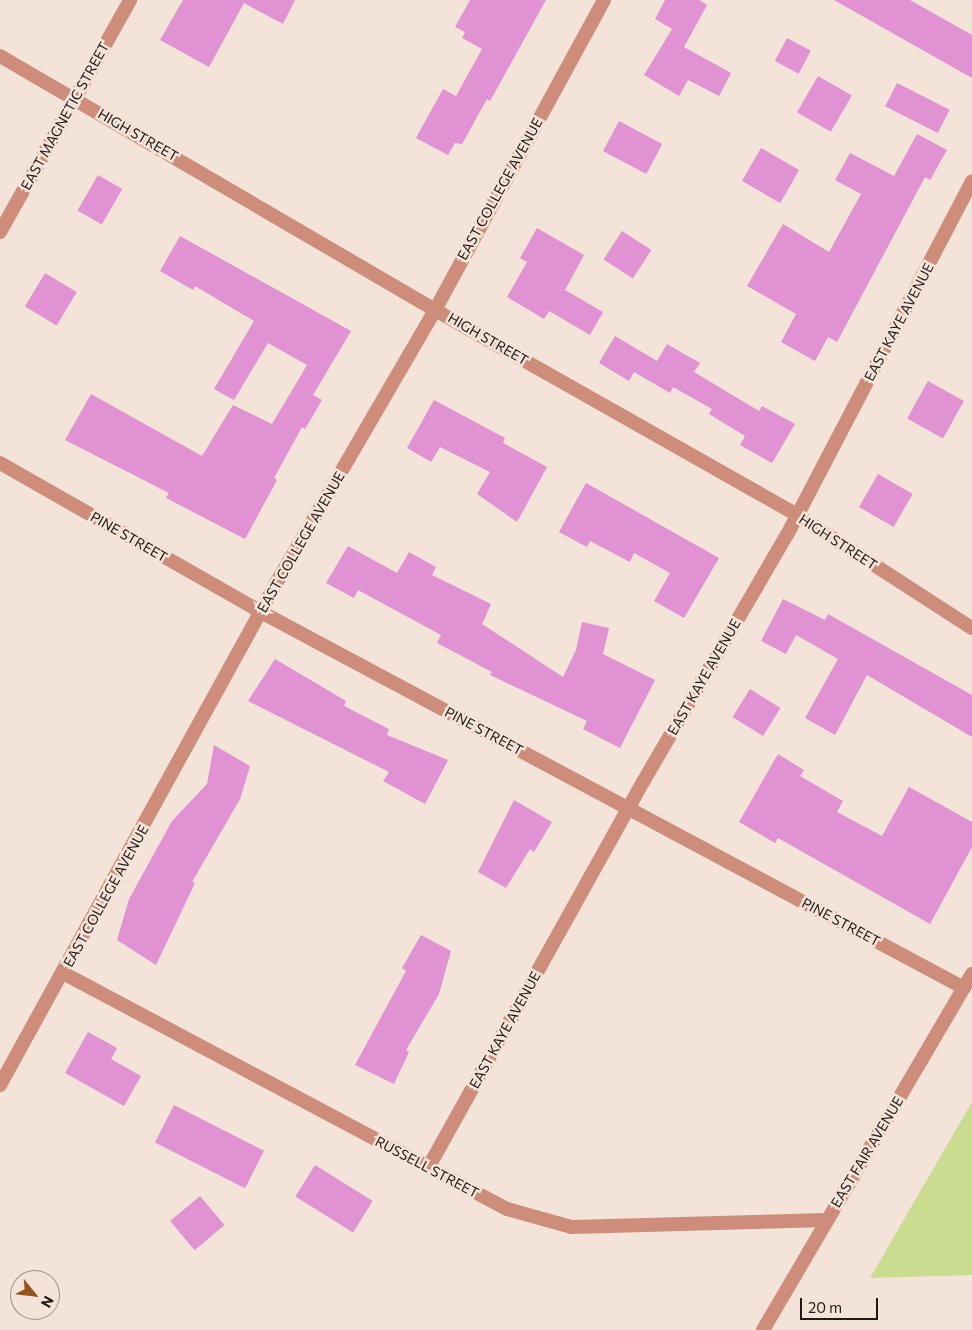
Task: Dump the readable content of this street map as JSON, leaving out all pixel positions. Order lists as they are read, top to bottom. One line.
{"streets":{"street":["EAST MAGNETIC STREET","HIGH STREET","EAST COLLEGE AVENUE","EAST KAYE AVENUE","PINE STREET","EAST FAIR AVENUE","RUSSELL STREET"]},"crossings":[["EAST MAGNETIC STREET","HIGH STREET"],["HIGH STREET","EAST COLLEGE AVENUE"],["HIGH STREET","EAST KAYE AVENUE"],["EAST COLLEGE AVENUE","PINE STREET"],["EAST COLLEGE AVENUE","RUSSELL STREET"],["EAST KAYE AVENUE","PINE STREET"],["EAST KAYE AVENUE","RUSSELL STREET"],["PINE STREET","EAST FAIR AVENUE"],["EAST FAIR AVENUE","RUSSELL STREET"]],"scale_bar":"20 m","north":"bottom right"}
